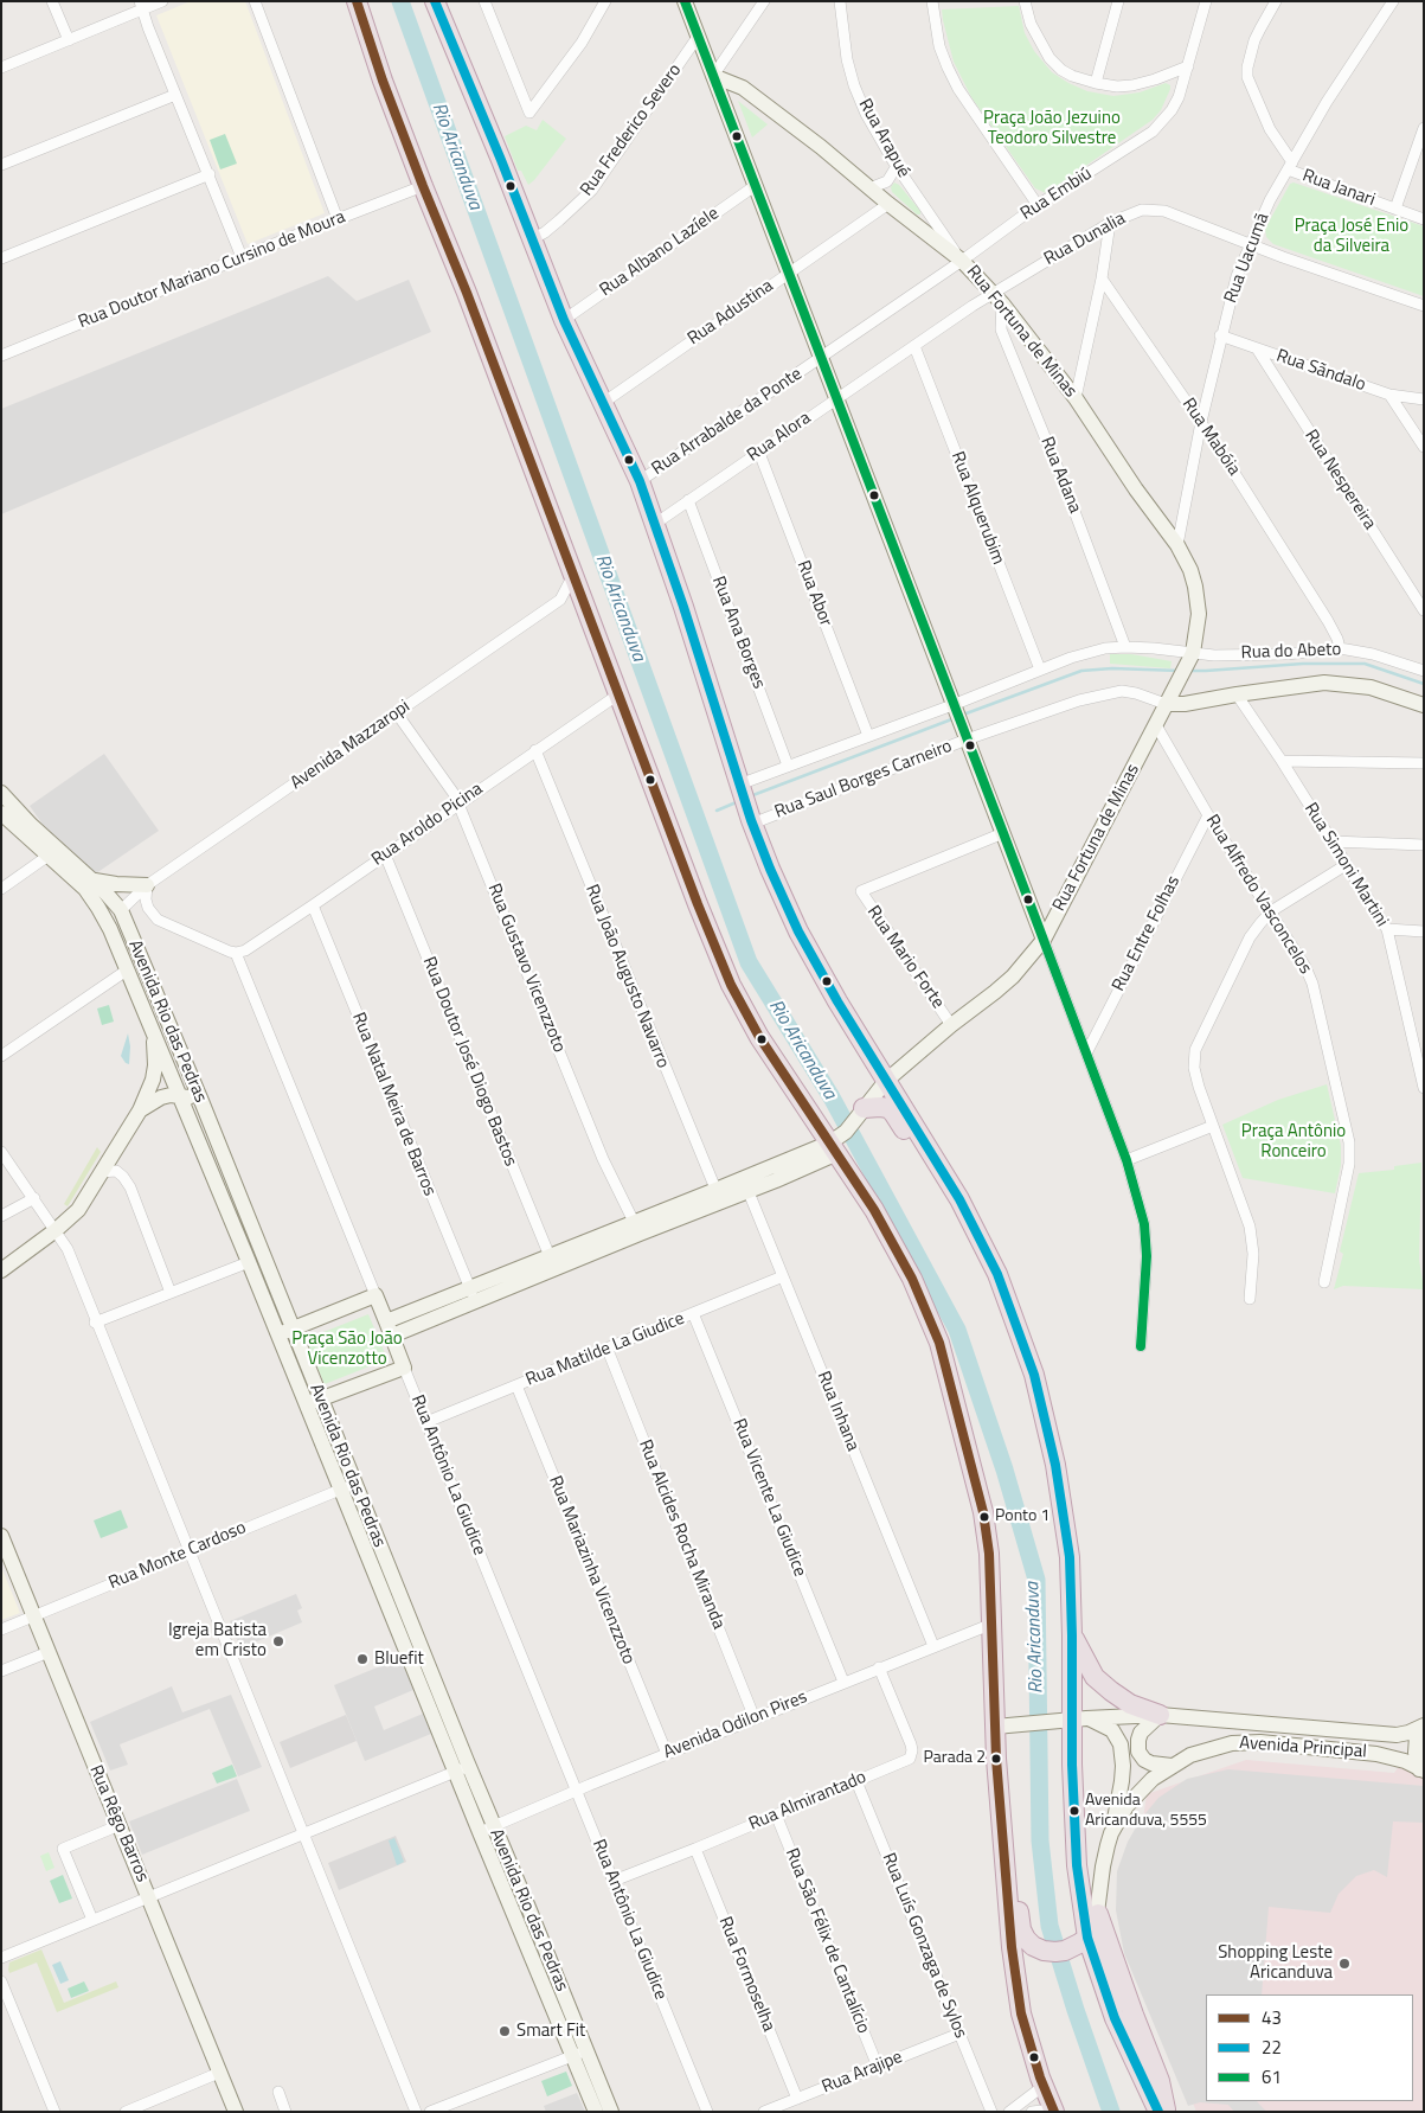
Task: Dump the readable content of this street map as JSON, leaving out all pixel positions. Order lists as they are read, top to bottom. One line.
{"streets":{"street":["Rua Frederico Severo","Rua Arapué","Rua Janari","Rua Embiú","Rua Dunalia","Rua Albano Lazíele","Rua Uacumã","Rua Doutor Mariano Cursino de Moura","Rua Adustina","Rua Fortuna de Minas","Rua Sãndalo","Rua Arrabalde da Ponte","Rua Alora","Rua Mabóia","Rua Adana","Rua Nespereira","Rua Alquerubim","Rua Abor","Rua Ana Borges","Rua do Abeto","Avenida Mazzaropi","Rua Saul Borges Carneiro","Rua Aroldo Picina","Rua Simoni Martini","Rua Alfredo Vasconcelos","Rua Entre Folhas","Rua Mario Forte","Rua Gustavo Vicenzzoto","Rua João Augusto Navarro","Avenida Rio das Pedras","Rua Doutor José Diogo Bastos","Rua Natal Meira de Barros","Rua Matilde La Giudice","Rua Inhana","Rua Antônio La Giudice","Rua Vicente La Giudice","Rua Alcides Rocha Miranda","Rua Monte Cardoso","Rua Mariazinha Vicenzzoto","Avenida Odilon Pires","Avenida Principal","Rua Almirantado","Rua Rêgo Barros","Rua São Félix de Cantalício","Rua Luís Gonzaga de Sylos","Rua Formoselha","Rua Arajipe"]},"crossings":[["Rua Arapué","Rua Embiú"],["Rua Arapué","Rua Fortuna de Minas"],["Rua Arapué","Rua Arrabalde da Ponte"],["Rua Janari","Rua Uacumã"],["Rua Embiú","Rua Fortuna de Minas"],["Rua Embiú","Rua Arrabalde da Ponte"],["Rua Dunalia","Rua Uacumã"],["Rua Dunalia","Rua Fortuna de Minas"],["Rua Dunalia","Rua Alora"],["Rua Dunalia","Rua Adana"],["Rua Uacumã","Rua Fortuna de Minas"],["Rua Uacumã","Rua Sãndalo"],["Rua Uacumã","Rua Mabóia"],["Rua Adustina","Rua Fortuna de Minas"],["Rua Fortuna de Minas","Rua Arrabalde da Ponte"],["Rua Fortuna de Minas","Rua Alora"],["Rua Fortuna de Minas","Rua Adana"],["Rua Fortuna de Minas","Rua do Abeto"],["Rua Fortuna de Minas","Rua Saul Borges Carneiro"],["Rua Fortuna de Minas","Rua Alfredo Vasconcelos"],["Rua Fortuna de Minas","Rua Mario Forte"],["Rua Sãndalo","Rua Nespereira"],["Rua Alora","Rua Adana"],["Rua Alora","Rua Alquerubim"],["Rua Alora","Rua Abor"],["Rua Alora","Rua Ana Borges"],["Rua Mabóia","Rua do Abeto"],["Rua Adana","Rua do Abeto"],["Rua Alquerubim","Rua do Abeto"],["Rua Abor","Rua do Abeto"],["Rua Ana Borges","Rua do Abeto"],["Avenida Mazzaropi","Rua Gustavo Vicenzzoto"],["Avenida Mazzaropi","Avenida Rio das Pedras"],["Rua Saul Borges Carneiro","Rua Simoni Martini"],["Rua Aroldo Picina","Rua Gustavo Vicenzzoto"],["Rua Aroldo Picina","Rua João Augusto Navarro"],["Rua Aroldo Picina","Rua Doutor José Diogo Bastos"],["Rua Aroldo Picina","Rua Natal Meira de Barros"],["Rua Aroldo Picina","Rua Antônio La Giudice"],["Rua Alfredo Vasconcelos","Rua Entre Folhas"],["Avenida Rio das Pedras","Rua Monte Cardoso"],["Avenida Rio das Pedras","Avenida Odilon Pires"],["Rua Matilde La Giudice","Rua Inhana"],["Rua Matilde La Giudice","Rua Antônio La Giudice"],["Rua Matilde La Giudice","Rua Vicente La Giudice"],["Rua Matilde La Giudice","Rua Alcides Rocha Miranda"],["Rua Matilde La Giudice","Rua Mariazinha Vicenzzoto"],["Rua Inhana","Avenida Odilon Pires"],["Rua Antônio La Giudice","Avenida Odilon Pires"],["Rua Antônio La Giudice","Rua Almirantado"],["Rua Vicente La Giudice","Avenida Odilon Pires"],["Rua Alcides Rocha Miranda","Avenida Odilon Pires"],["Rua Monte Cardoso","Rua Rêgo Barros"],["Rua Mariazinha Vicenzzoto","Avenida Odilon Pires"],["Avenida Odilon Pires","Rua Almirantado"],["Rua Almirantado","Rua São Félix de Cantalício"],["Rua Almirantado","Rua Luís Gonzaga de Sylos"],["Rua Almirantado","Rua Formoselha"],["Rua São Félix de Cantalício","Rua Arajipe"],["Rua Luís Gonzaga de Sylos","Rua Arajipe"],["Rua Formoselha","Rua Arajipe"]],"water":["Rio Aricanduva"],"parks":["Praça João Jezuino Teodoro Silvestre","Praça José Enio da Silveira","Praça Antônio Ronceiro","Praça São João Vicenzotto"],"places":["Ponto 1","Igreja Batista em Cristo","Bluefit","Parada 2","Avenida Aricanduva, 5555","Shopping Leste Aricanduva","Smart Fit"],"lines":["transit line 43","transit line 22","transit line 61"],"legend":["43","22","61"]}
